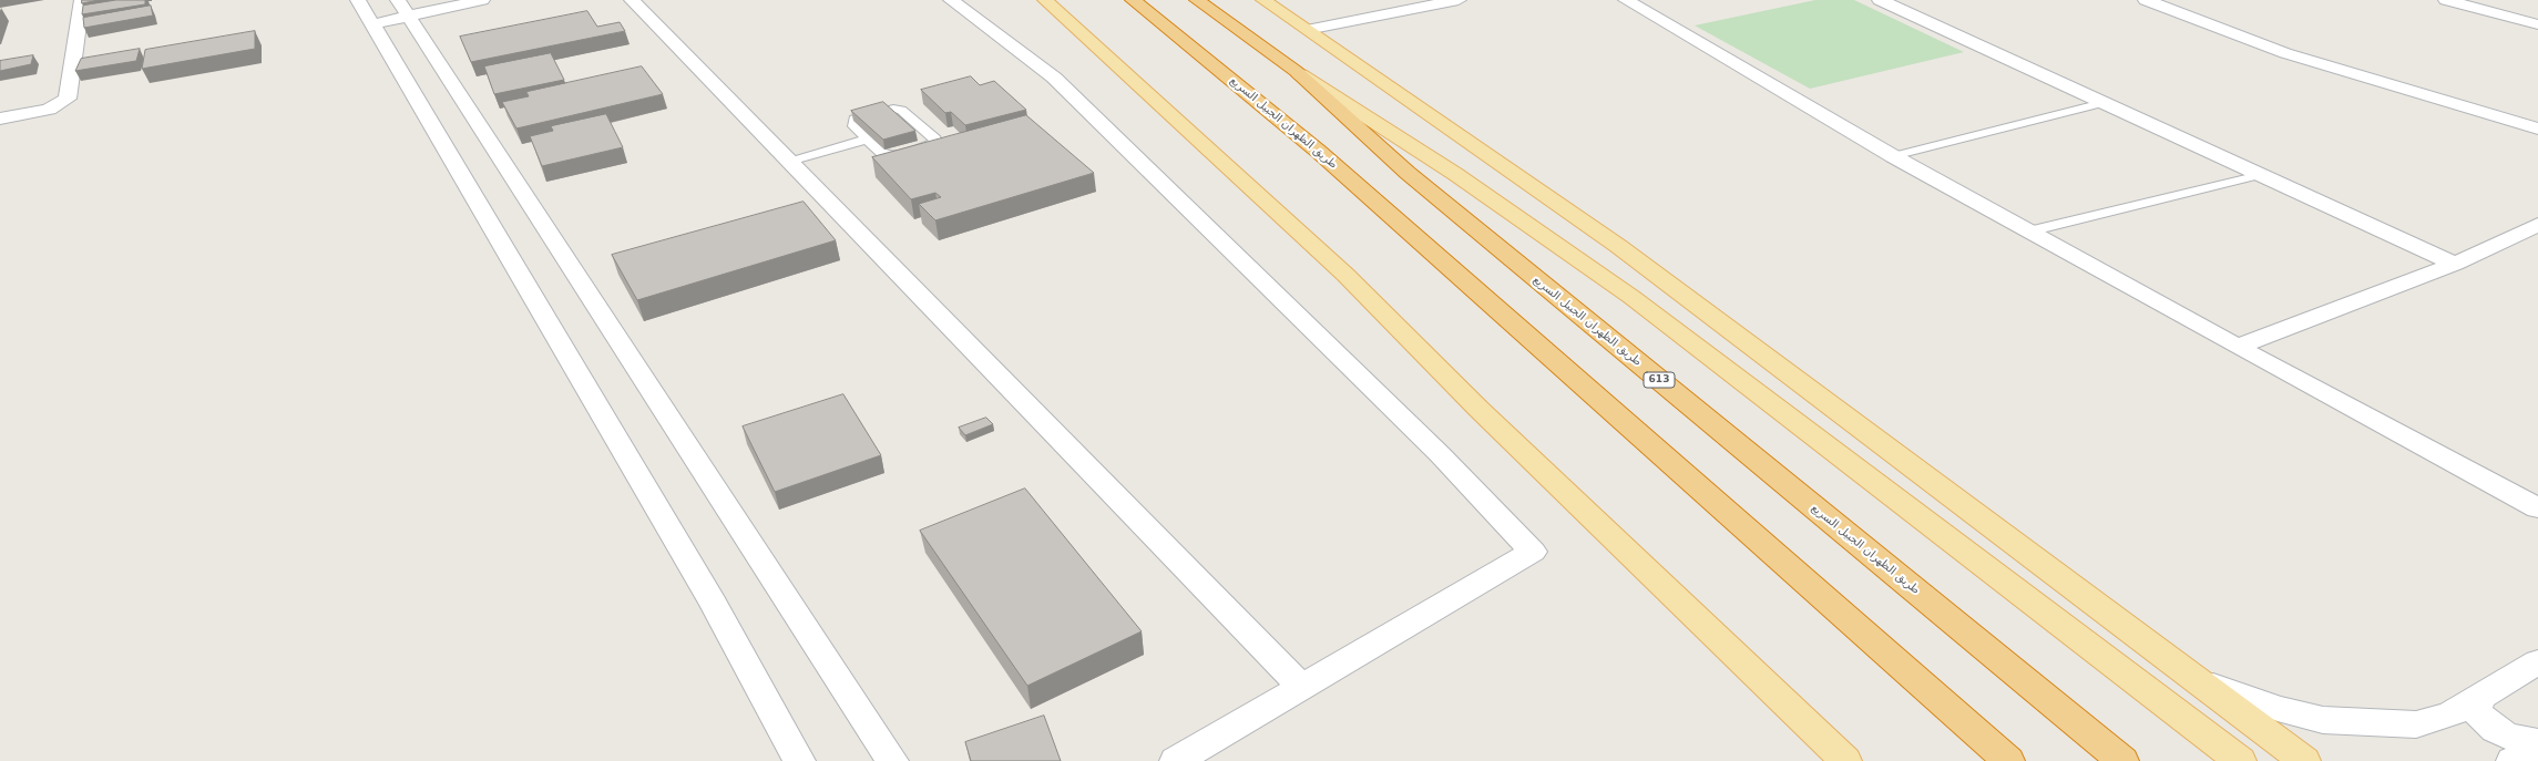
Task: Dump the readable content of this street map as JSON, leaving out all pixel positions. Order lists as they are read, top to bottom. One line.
{"streets":{"highway":["طريق الظهران الجبيل السريع","613"]}}
